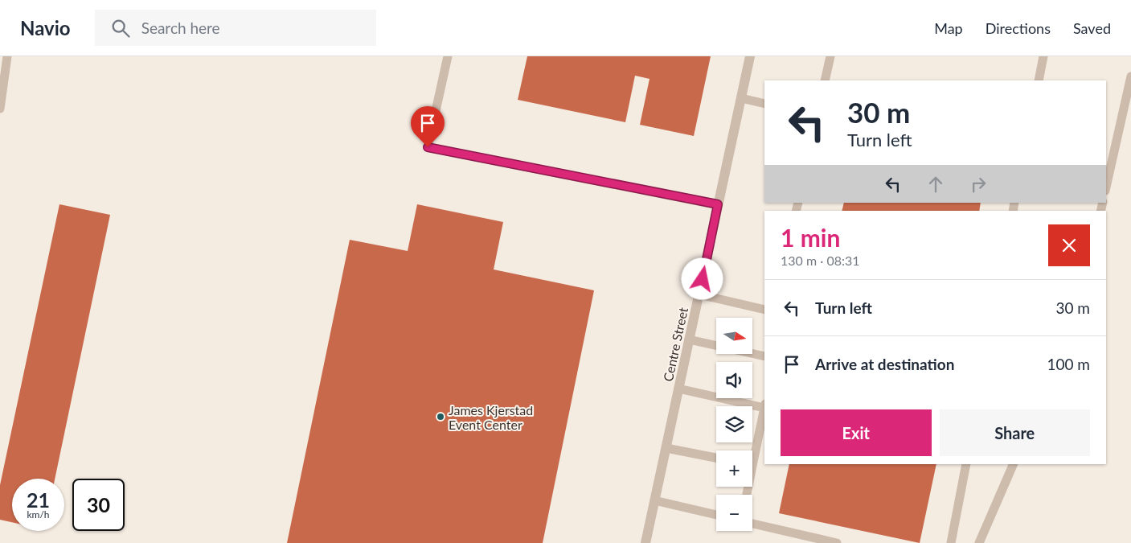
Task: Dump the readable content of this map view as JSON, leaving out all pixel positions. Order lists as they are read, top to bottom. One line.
{"streets":{"street":["Centre Street"]},"places":["James Kjerstad Event Center"],"north":"right","page":{"header":"Navio","search":"Search here","nav":["Map","Directions","Saved"],"turn":["30 m","Turn left"],"heading":["1 min","130 m · 08:31"],"list":[{"name":"Turn left","value":"30 m"},{"name":"Arrive at destination","value":"100 m"}],"map_buttons":["+","−"],"buttons":["Exit","Share"],"speed":"21 km/h","limit":"30"}}
